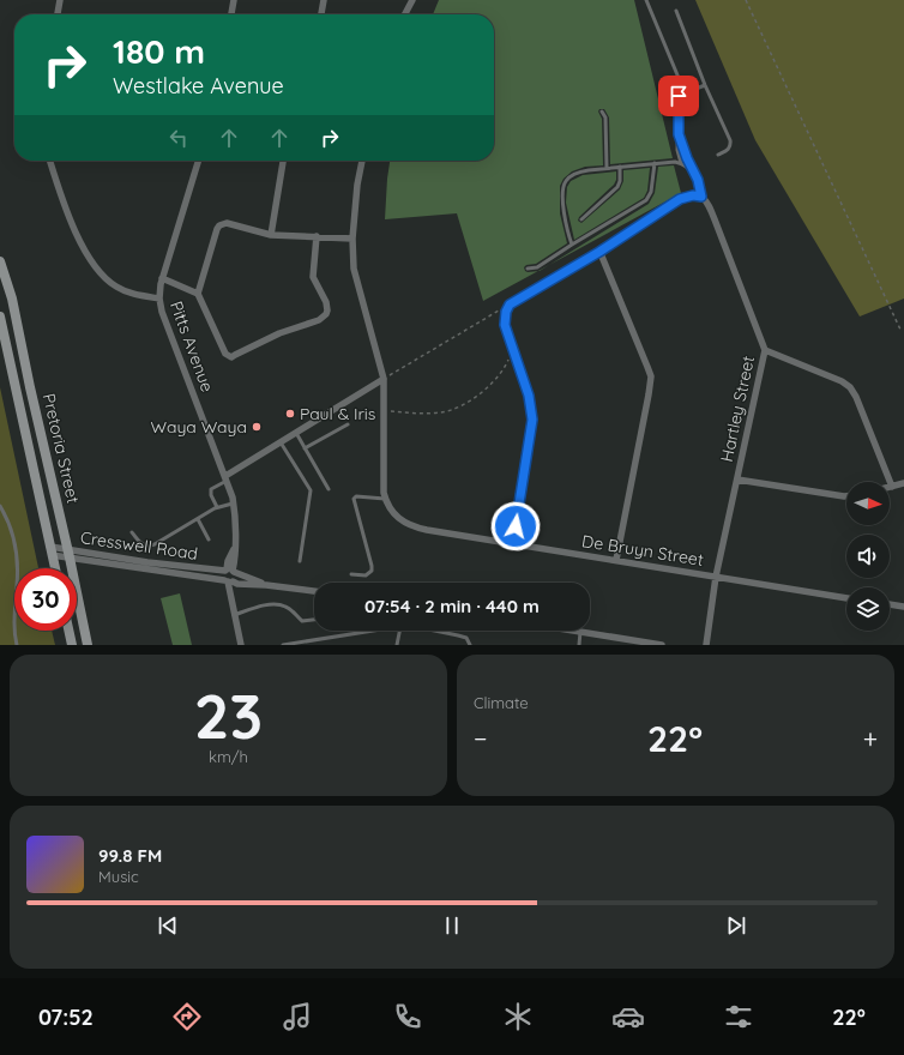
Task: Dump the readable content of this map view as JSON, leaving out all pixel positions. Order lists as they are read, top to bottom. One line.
{"streets":{"main road":["Pretoria Street"],"street":["Pitts Avenue","Hartley Street","Cresswell Road","De Bruyn Street"]},"crossings":[["Pitts Avenue","Cresswell Road"],["Hartley Street","De Bruyn Street"],["Pretoria Street","Cresswell Road"]],"places":["Paul & Iris","Waya Waya"],"north":"right","page":{"turn":["180 m","Westlake Avenue"],"limit":"30","trip":"07:54 · 2 min · 440 m","tile":[["23","km/h"],"Climate"],"heat":["−","22°","+"],"song":["99.8 FM","Music"],"tabs":["07:52","22°"]}}
